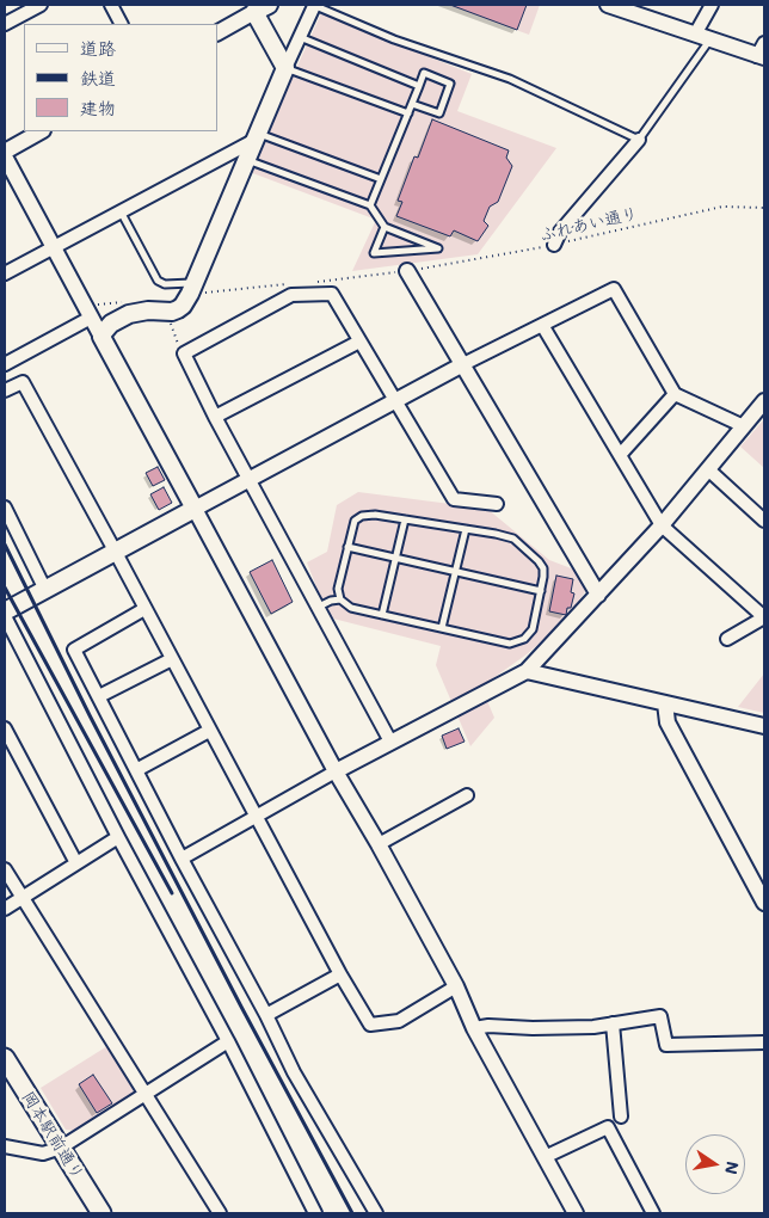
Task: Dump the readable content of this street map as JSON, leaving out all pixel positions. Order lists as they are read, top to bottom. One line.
{"streets":{"main road":["岡本駅前通り"],"path":["ふれあい通り"]},"legend":["道路","鉄道","建物"],"north":"right"}
